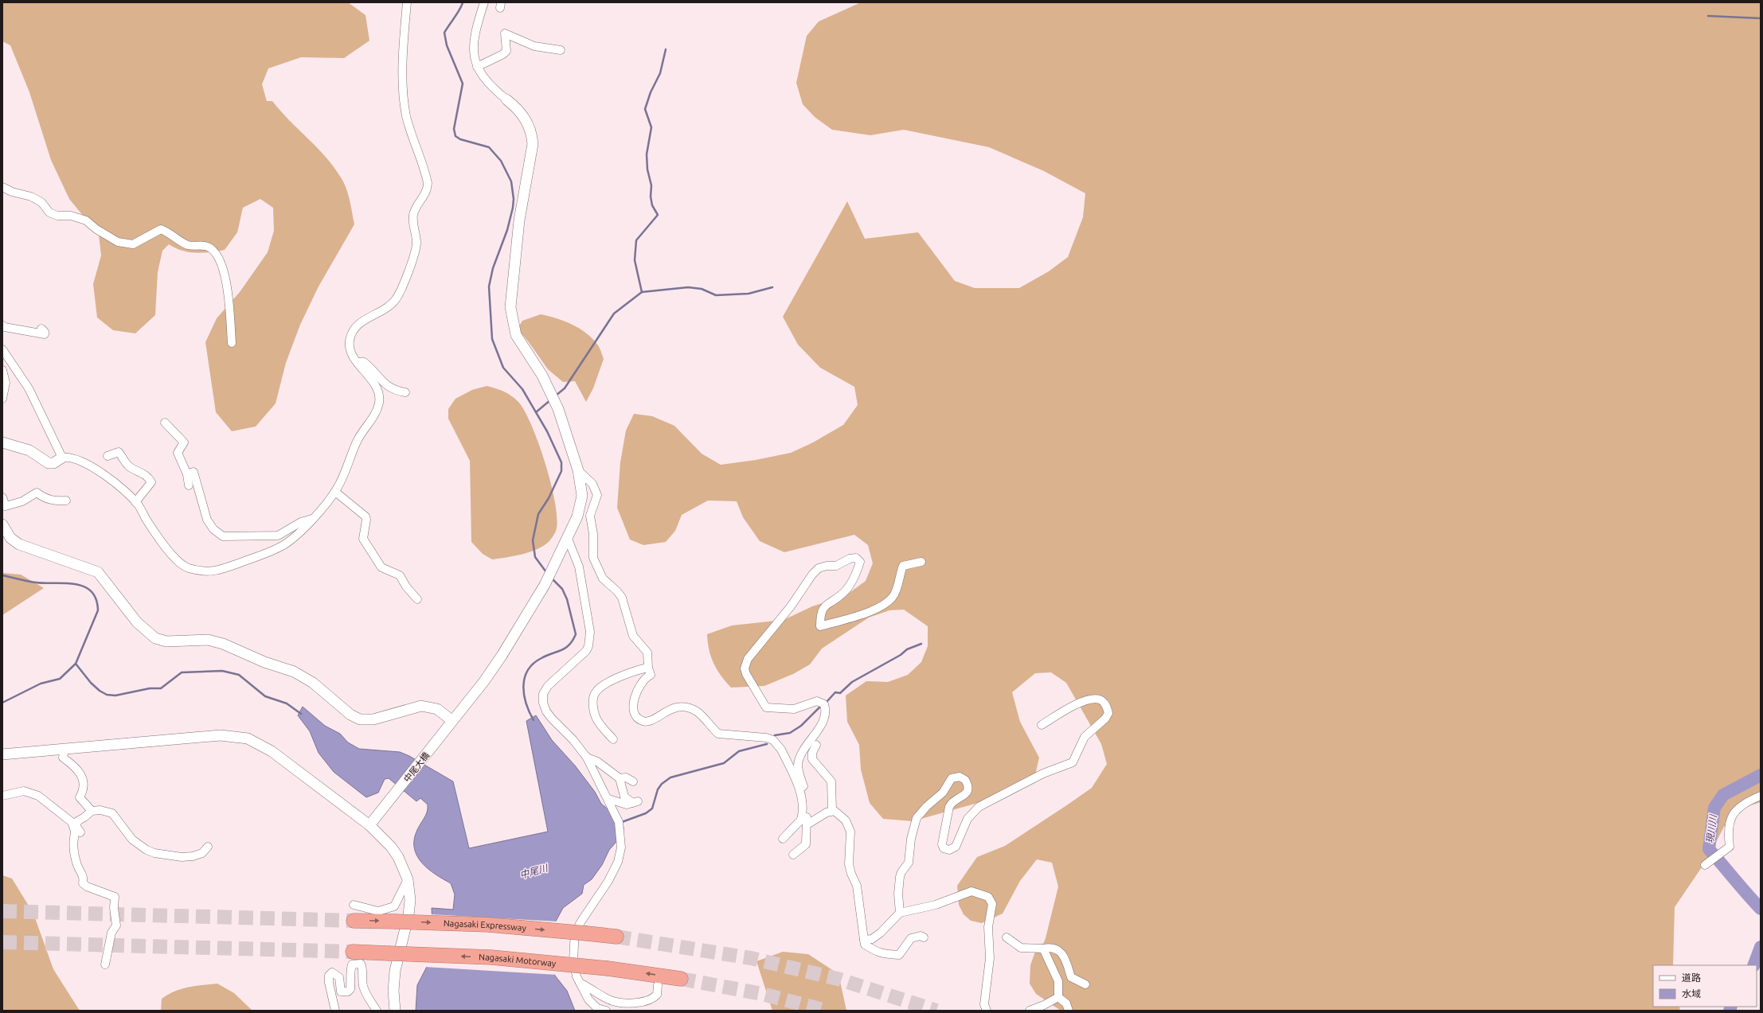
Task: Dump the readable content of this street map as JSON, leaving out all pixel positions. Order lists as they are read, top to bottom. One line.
{"streets":{"highway":["Nagasaki Expressway","Nagasaki Motorway"],"street":["中尾大橋"]},"one_way":["Nagasaki Expressway","Nagasaki Motorway"],"water":["現川川","中尾川"],"legend":["道路","水域"]}
